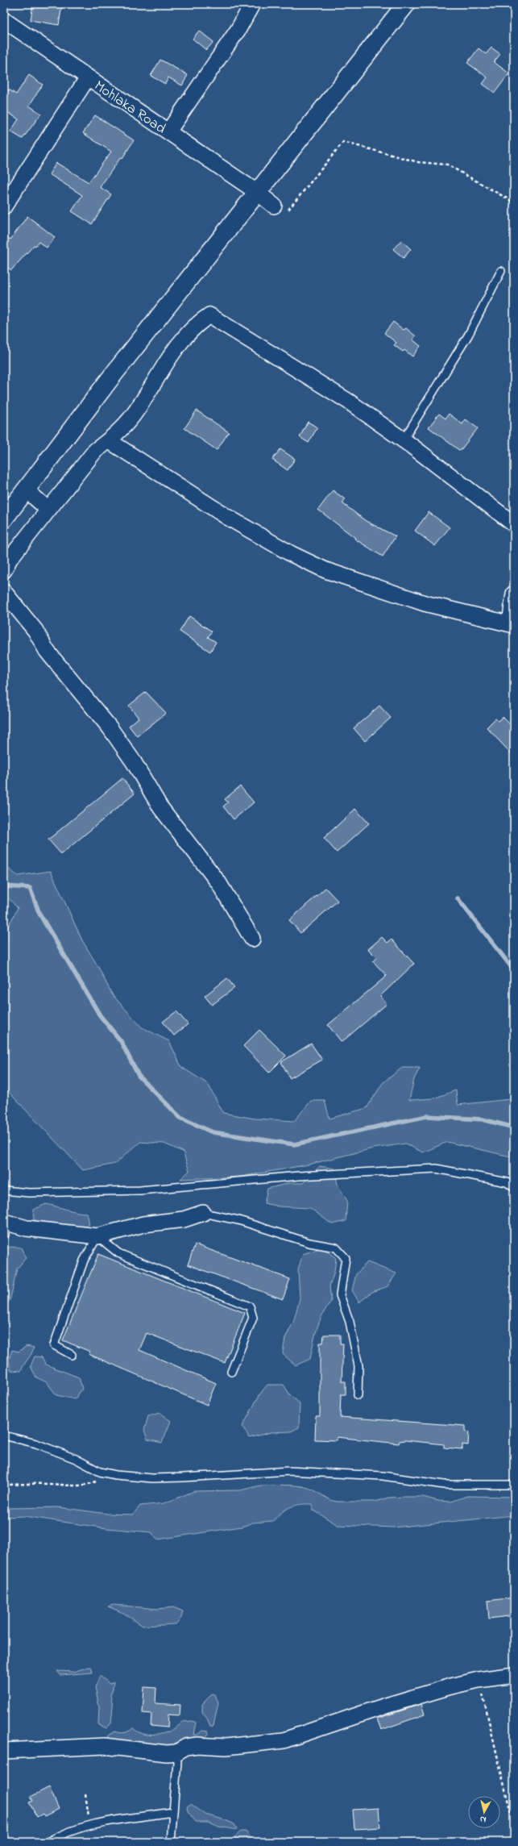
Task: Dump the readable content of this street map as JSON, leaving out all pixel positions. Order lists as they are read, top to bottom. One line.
{"streets":{"street":["Mohlaka Road"]},"north":"bottom"}
